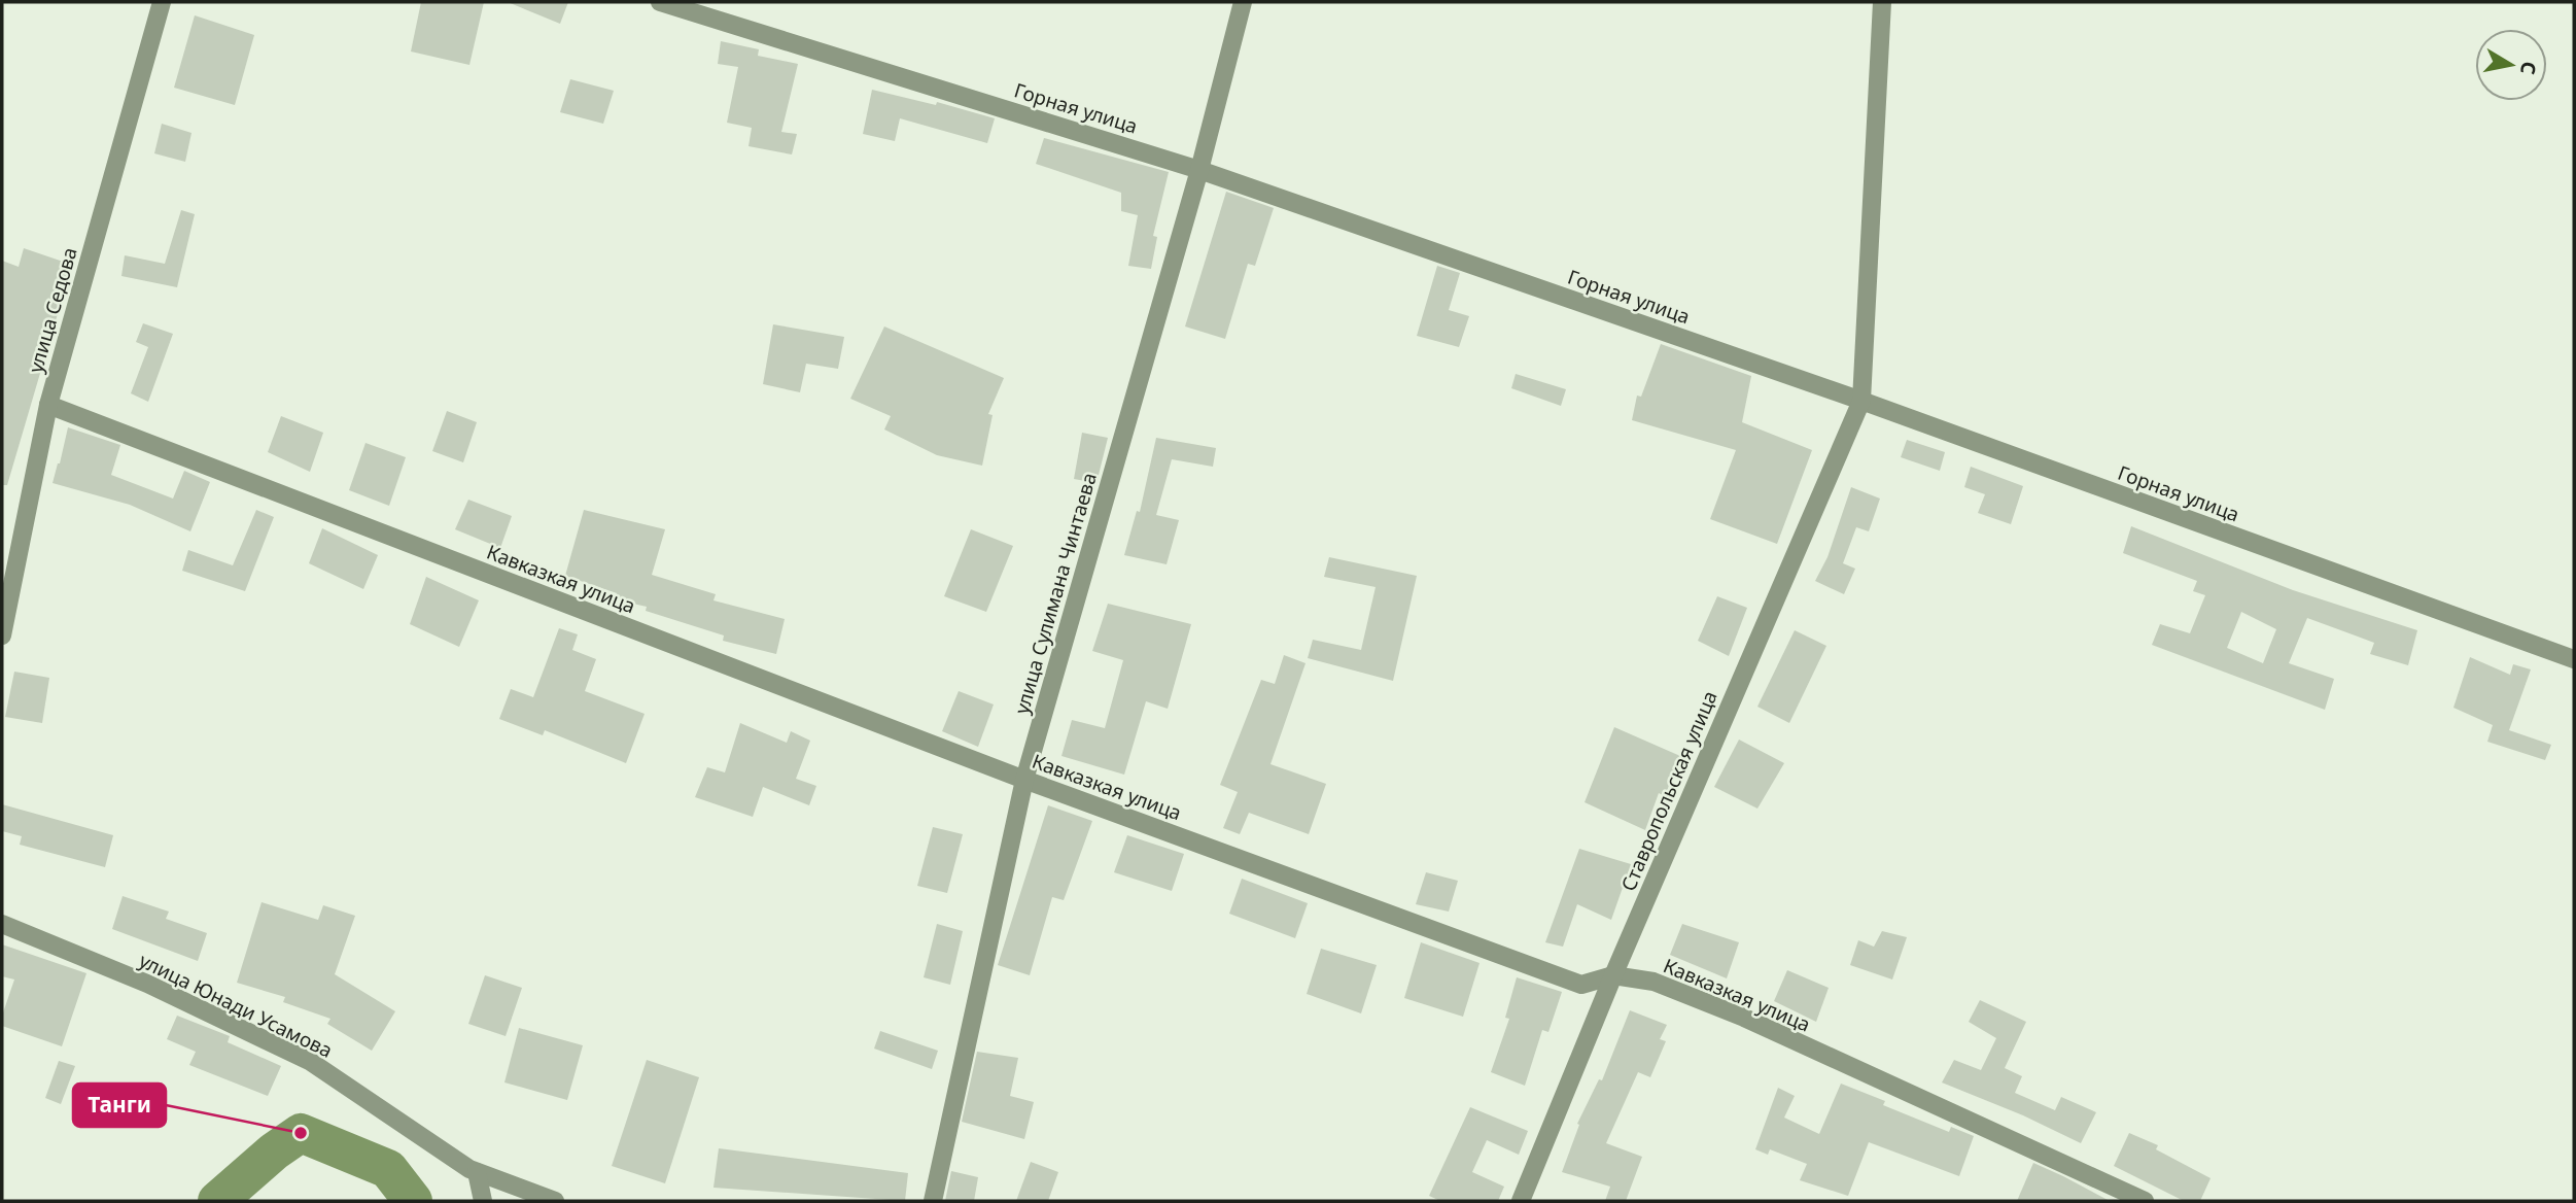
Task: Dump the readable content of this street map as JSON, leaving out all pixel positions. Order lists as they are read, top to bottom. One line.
{"streets":{"street":["Горная улица","улица Седова","Кавказкая улица","улица Сулимана Чинтаева","Ставропольская улица","улица Юнади Усамова"]},"crossings":[["Горная улица","улица Сулимана Чинтаева"],["Горная улица","Ставропольская улица"],["улица Седова","Кавказкая улица"],["Кавказкая улица","улица Сулимана Чинтаева"],["Кавказкая улица","Ставропольская улица"]],"places":["Танги"],"north":"right"}
